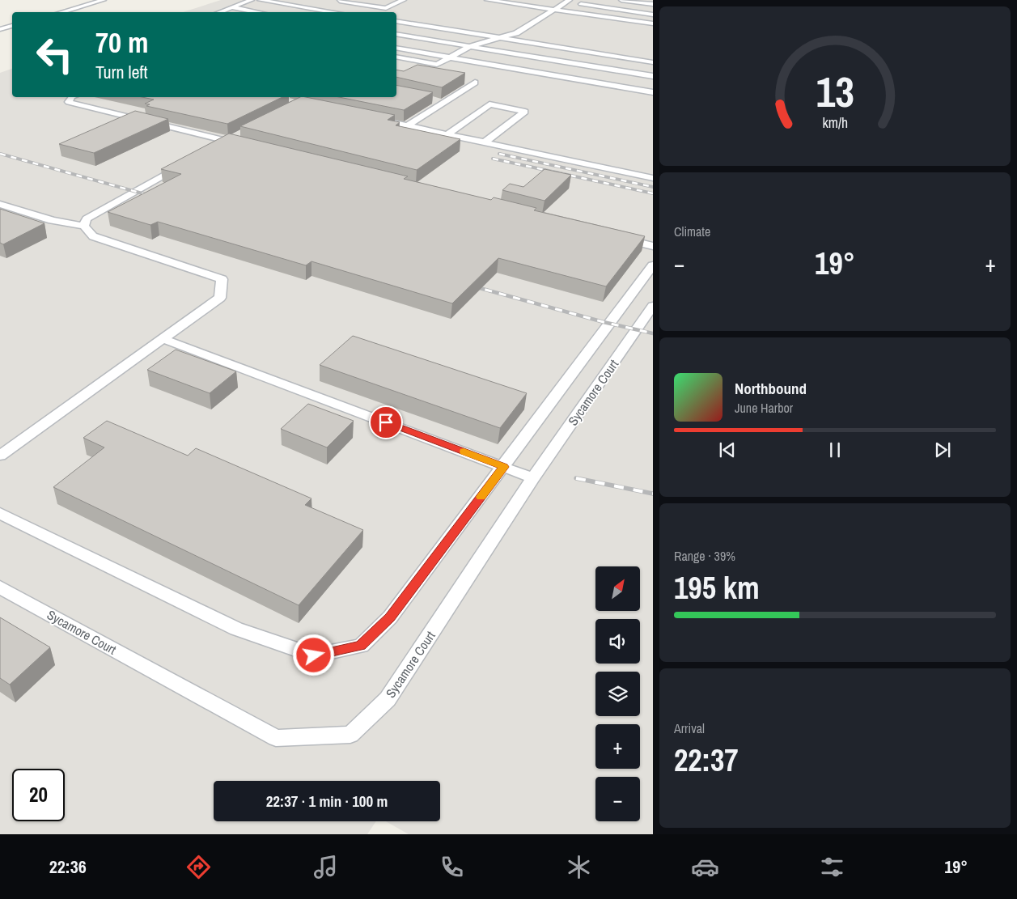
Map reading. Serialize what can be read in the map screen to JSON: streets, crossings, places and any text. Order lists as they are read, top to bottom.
{
  "streets": {
    "lane": ["Sycamore Court"]
  },
  "north": "top right",
  "page": {
    "turn": ["70 m", "Turn left"],
    "tile": [
      "Climate",
      ["Range · 39%", "195 km"],
      ["Arrival", "22:37"]
    ],
    "heat": ["−", "19°", "+"],
    "song": ["Northbound", "June Harbor"],
    "map_buttons": ["+", "−"],
    "limit": "20",
    "trip": "22:37 · 1 min · 100 m",
    "tabs": ["22:36", "19°"],
    "gauge": ["13", "km/h"]
  }
}
